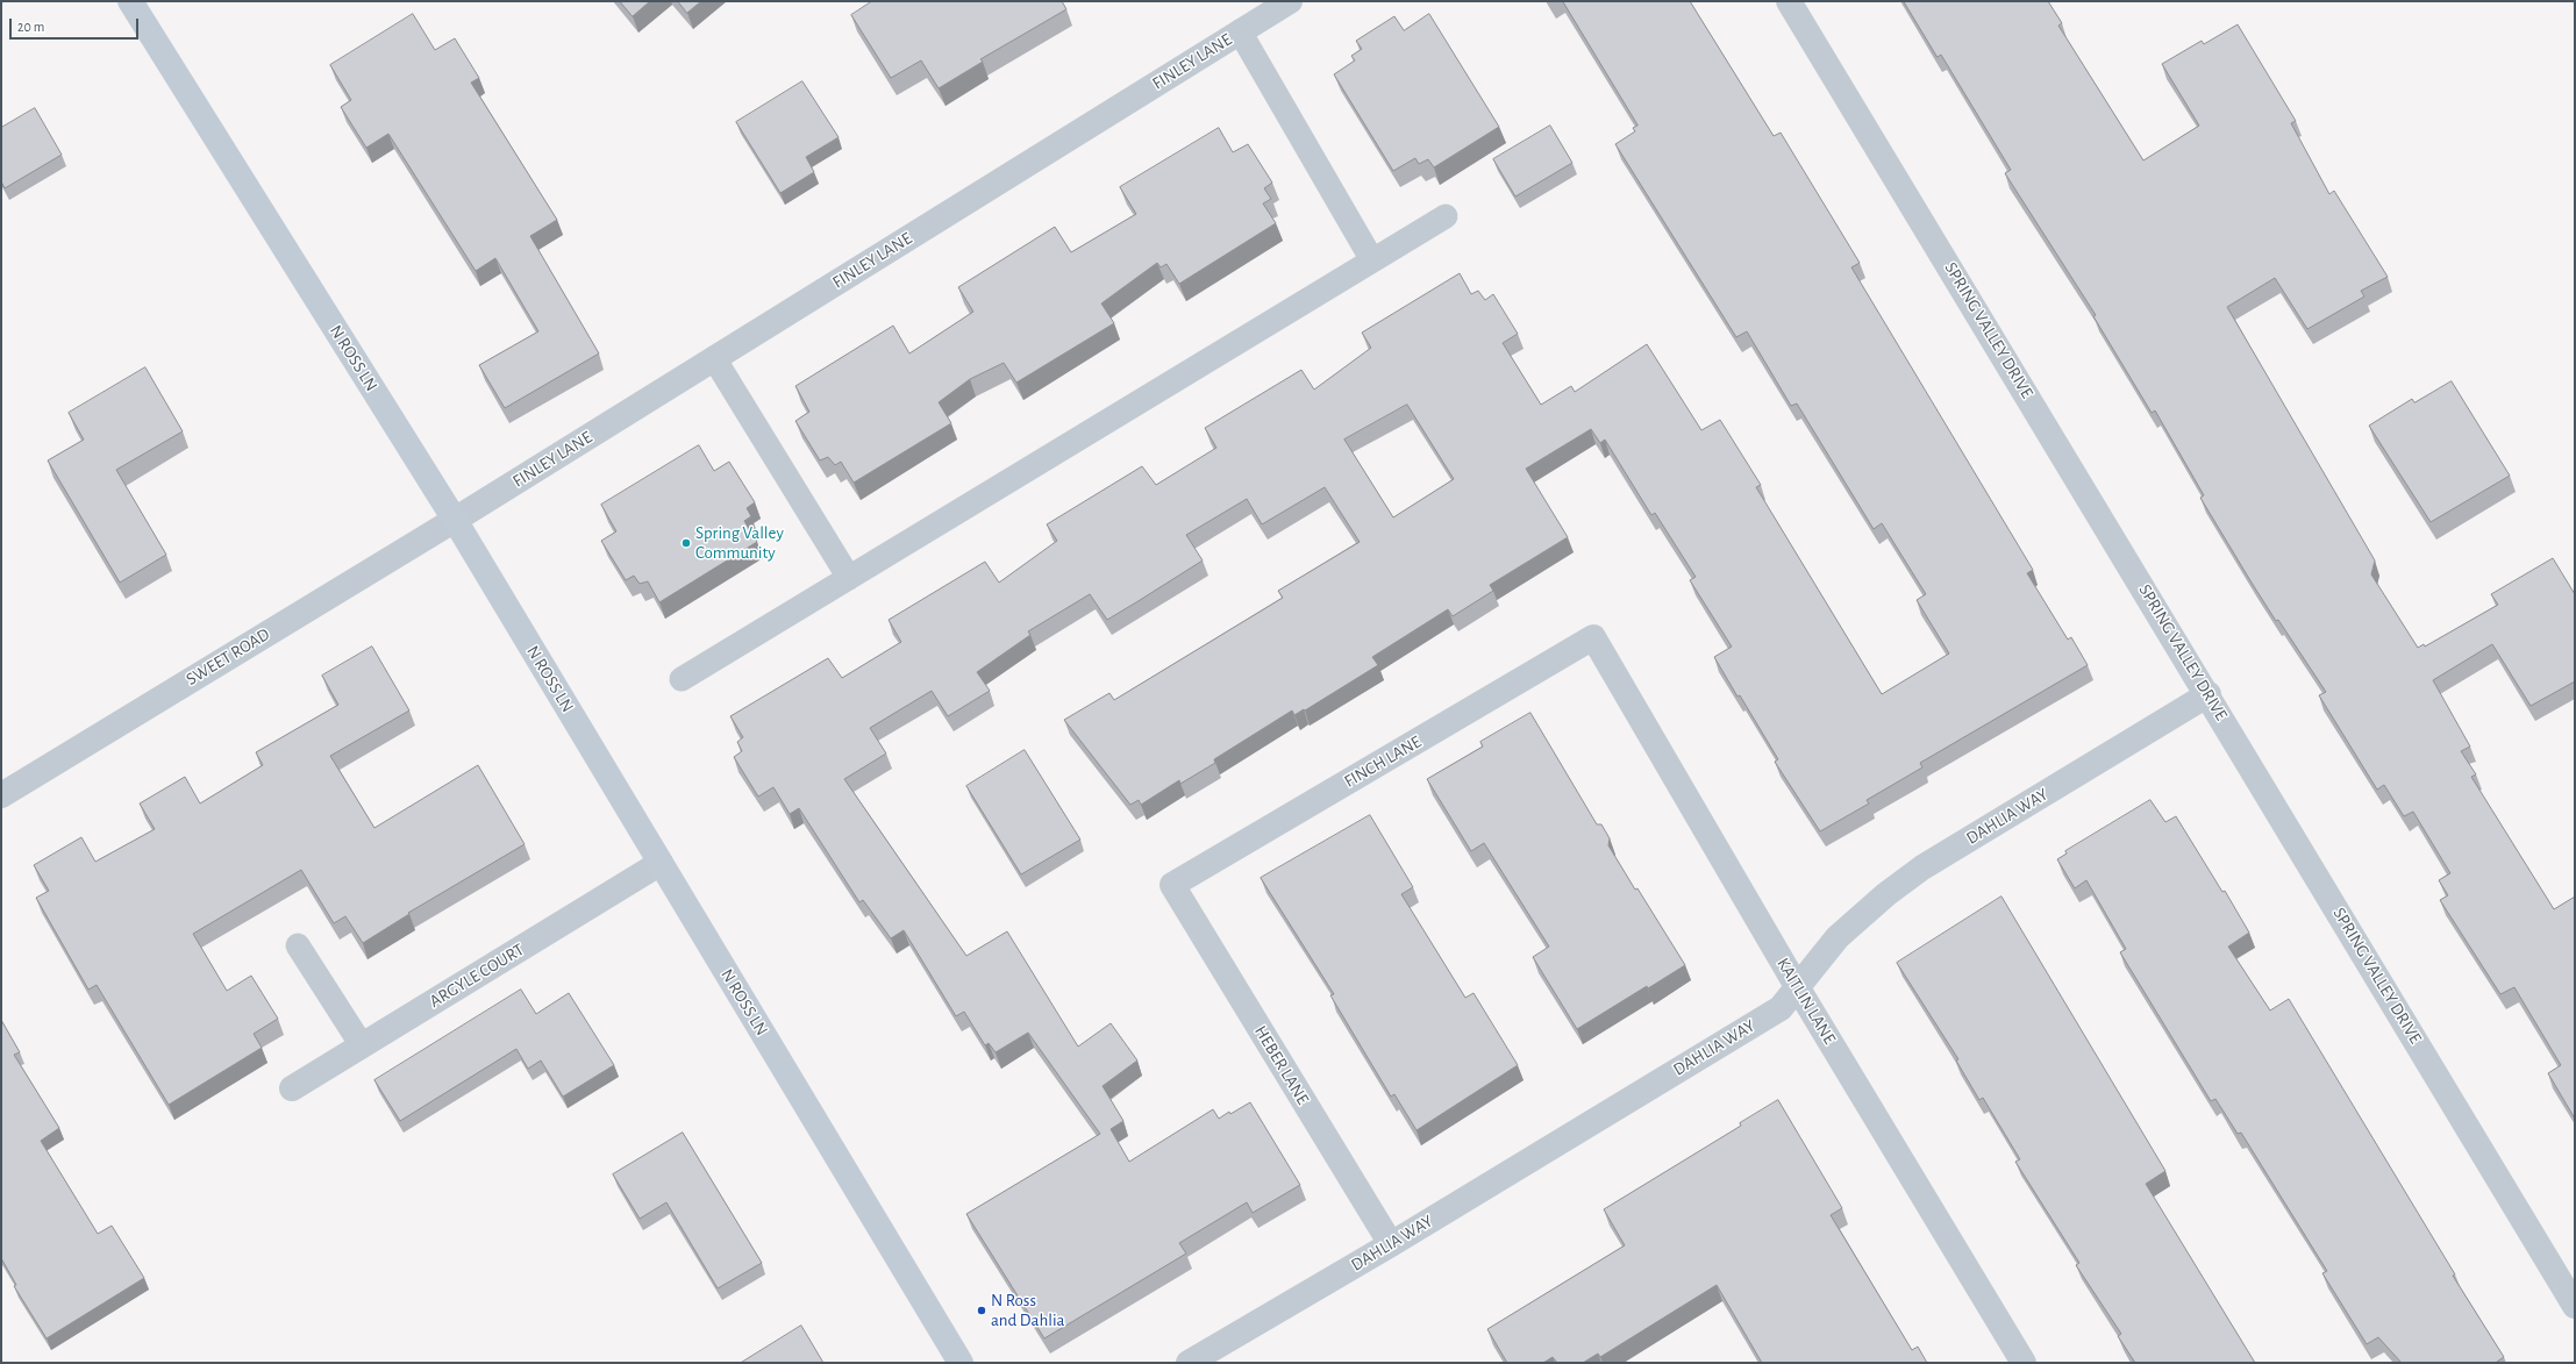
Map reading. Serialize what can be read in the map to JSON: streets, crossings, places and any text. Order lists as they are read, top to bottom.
{
  "streets": {
    "main road": ["N ROSS LN"],
    "street": [
      "FINLEY LANE",
      "SPRING VALLEY DRIVE",
      "SWEET ROAD",
      "FINCH LANE",
      "DAHLIA WAY",
      "ARGYLE COURT",
      "KAITLIN LANE",
      "HEBER LANE"
    ]
  },
  "crossings": [
    ["FINLEY LANE", "N ROSS LN"],
    ["FINLEY LANE", "SWEET ROAD"],
    ["SPRING VALLEY DRIVE", "DAHLIA WAY"],
    ["N ROSS LN", "SWEET ROAD"],
    ["N ROSS LN", "ARGYLE COURT"],
    ["FINCH LANE", "KAITLIN LANE"],
    ["FINCH LANE", "HEBER LANE"],
    ["DAHLIA WAY", "KAITLIN LANE"],
    ["DAHLIA WAY", "HEBER LANE"]
  ],
  "places": ["Spring Valley Community", "N Ross and Dahlia"],
  "scale_bar": "20 m"
}
